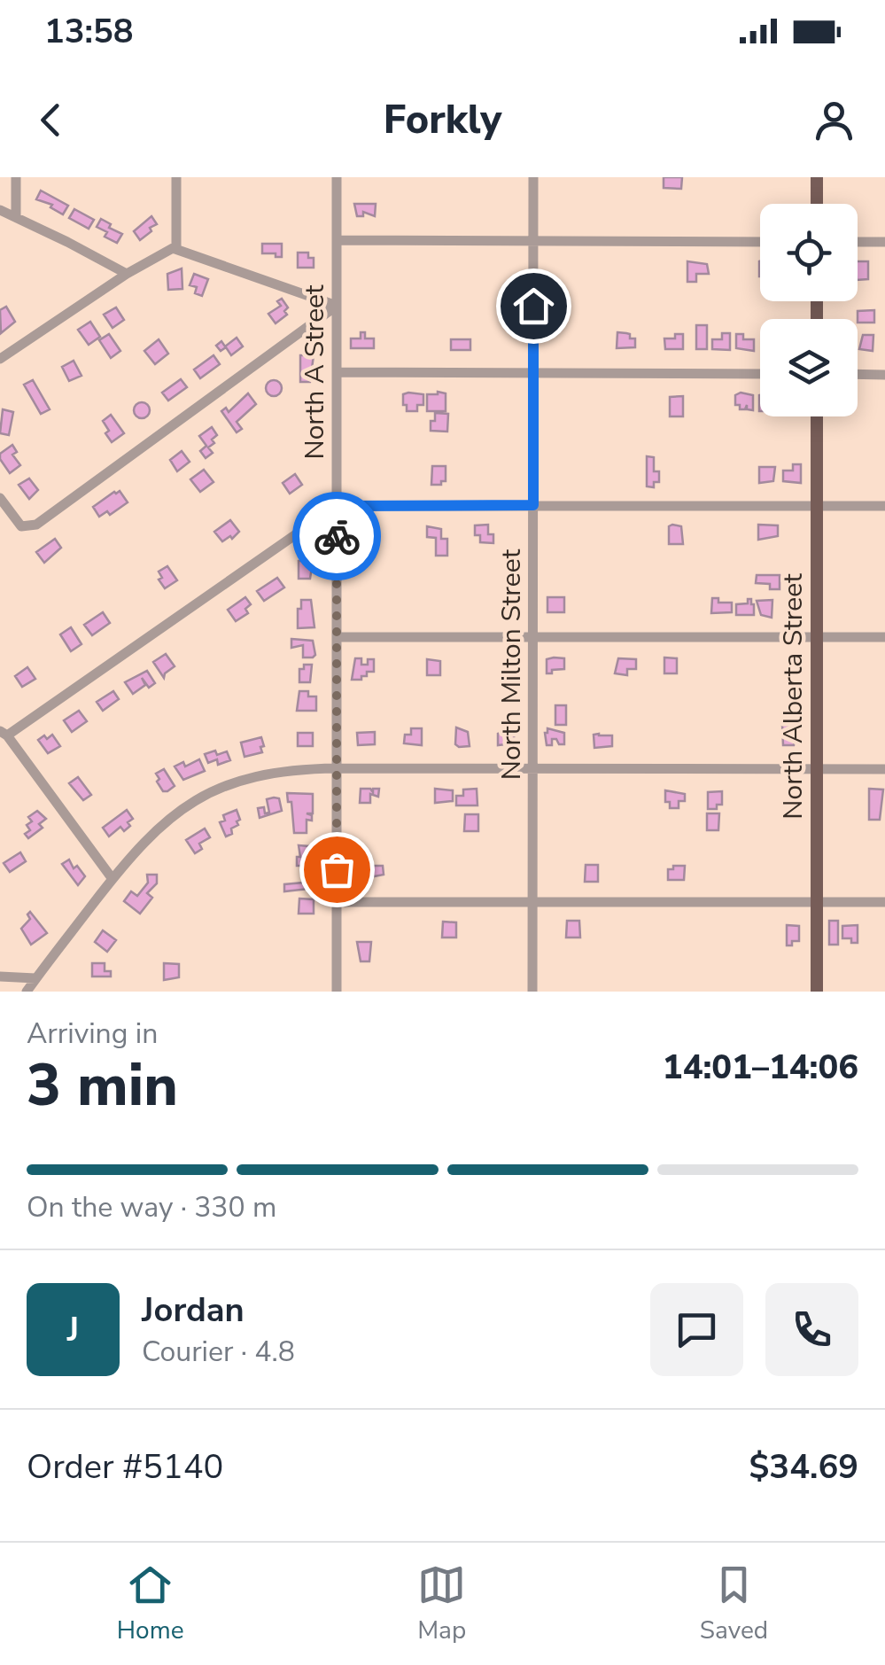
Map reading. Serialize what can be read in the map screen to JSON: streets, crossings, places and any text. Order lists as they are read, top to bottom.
{
  "streets": {
    "main road": ["North Alberta Street"],
    "street": ["North A Street", "North Milton Street"]
  },
  "page": {
    "status": "13:58",
    "header": "Forkly",
    "heading": ["3 min", "Arriving in", "14:01–14:06"],
    "panel": [
      "Jordan",
      "Courier · 4.8",
      "Order #5140",
      "$34.69"
    ],
    "bar": "On the way · 330 m",
    "round": "J",
    "tabs": ["Home", "Map", "Saved"]
  }
}
